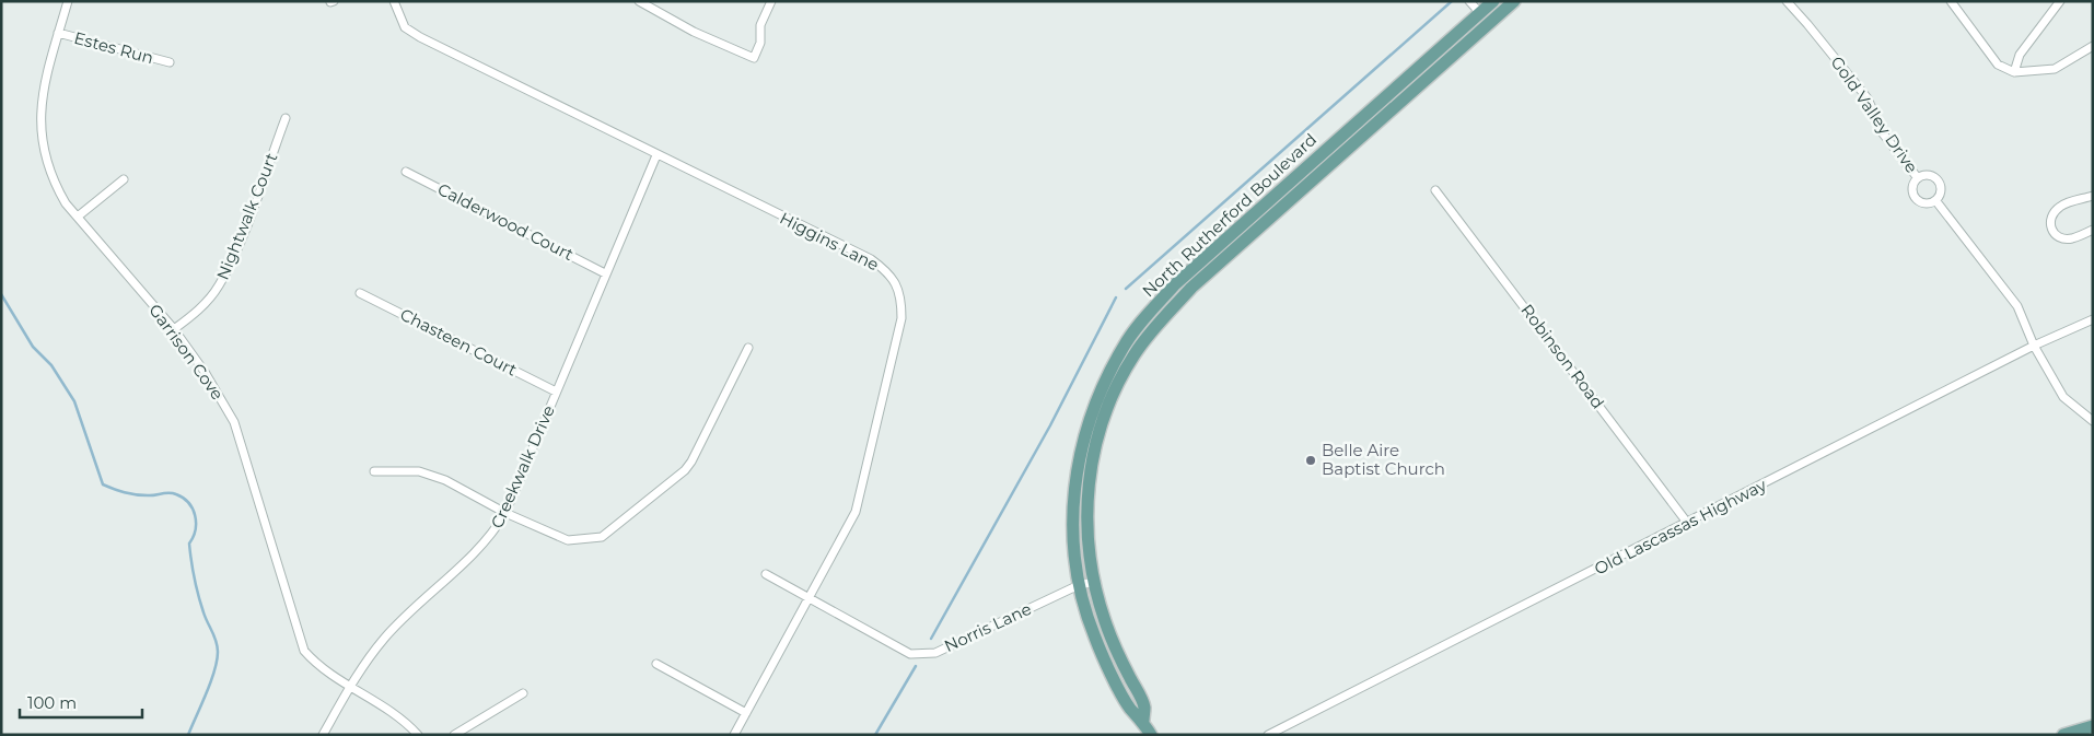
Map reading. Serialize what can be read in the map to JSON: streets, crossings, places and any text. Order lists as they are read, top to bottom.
{
  "streets": {
    "main road": ["North Rutherford Boulevard"],
    "street": [
      "Estes Run",
      "Gold Valley Drive",
      "Nightwalk Court",
      "Calderwood Court",
      "Higgins Lane",
      "Chasteen Court",
      "Garrison Cove",
      "Robinson Road",
      "Creekwalk Drive",
      "Old Lascassas Highway",
      "Norris Lane"
    ]
  },
  "crossings": [
    ["Estes Run", "Garrison Cove"],
    ["North Rutherford Boulevard", "Norris Lane"],
    ["Nightwalk Court", "Garrison Cove"],
    ["Calderwood Court", "Creekwalk Drive"],
    ["Higgins Lane", "Creekwalk Drive"],
    ["Higgins Lane", "Norris Lane"],
    ["Chasteen Court", "Creekwalk Drive"],
    ["Garrison Cove", "Creekwalk Drive"],
    ["Robinson Road", "Old Lascassas Highway"]
  ],
  "places": ["Belle Aire Baptist Church"],
  "scale_bar": "100 m"
}
